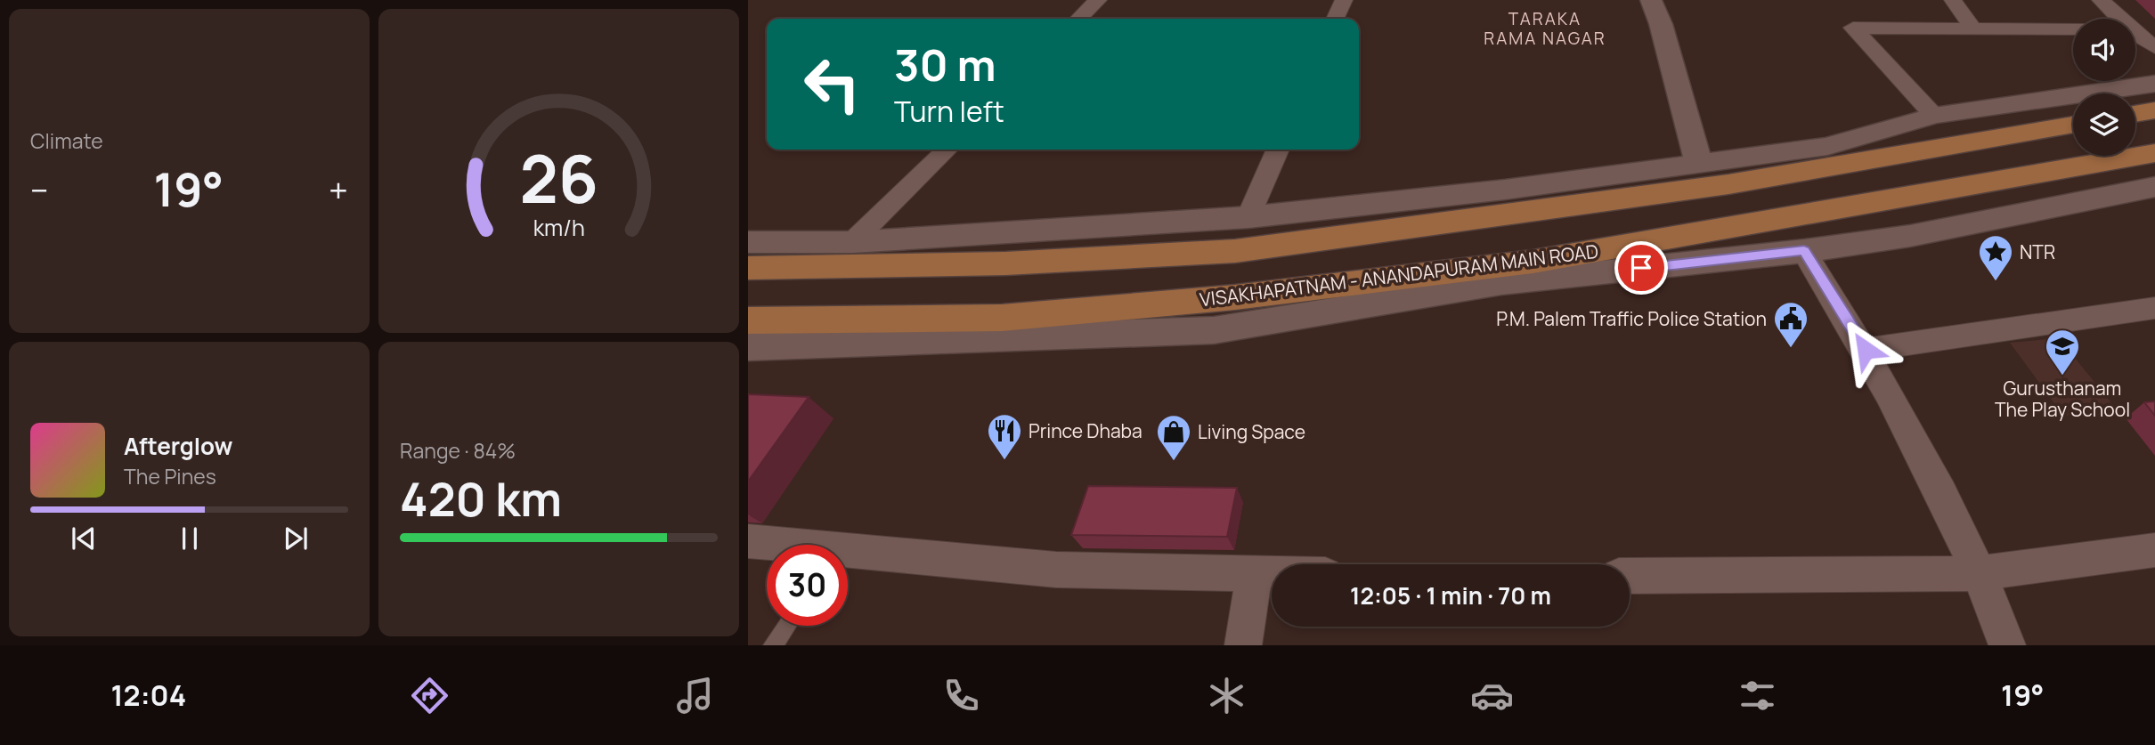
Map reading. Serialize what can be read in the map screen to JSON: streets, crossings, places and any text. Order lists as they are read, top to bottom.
{
  "streets": {
    "main road": ["VISAKHAPATNAM - ANANDAPURAM MAIN ROAD"]
  },
  "districts": ["TARAKA RAMA NAGAR"],
  "places": {
    "place": ["NTR"],
    "public building": ["P.M. Palem Traffic Police Station"],
    "school or university": ["Gurusthanam The Play School"],
    "restaurant": ["Prince Dhaba"],
    "shop": ["Living Space"]
  },
  "page": {
    "tile": [
      "Climate",
      ["Range · 84%", "420 km"]
    ],
    "turn": ["30 m", "Turn left"],
    "heat": ["−", "19°", "+"],
    "song": ["Afterglow", "The Pines"],
    "limit": "30",
    "trip": "12:05 · 1 min · 70 m",
    "tabs": ["12:04", "19°"],
    "gauge": ["26", "km/h"]
  }
}
